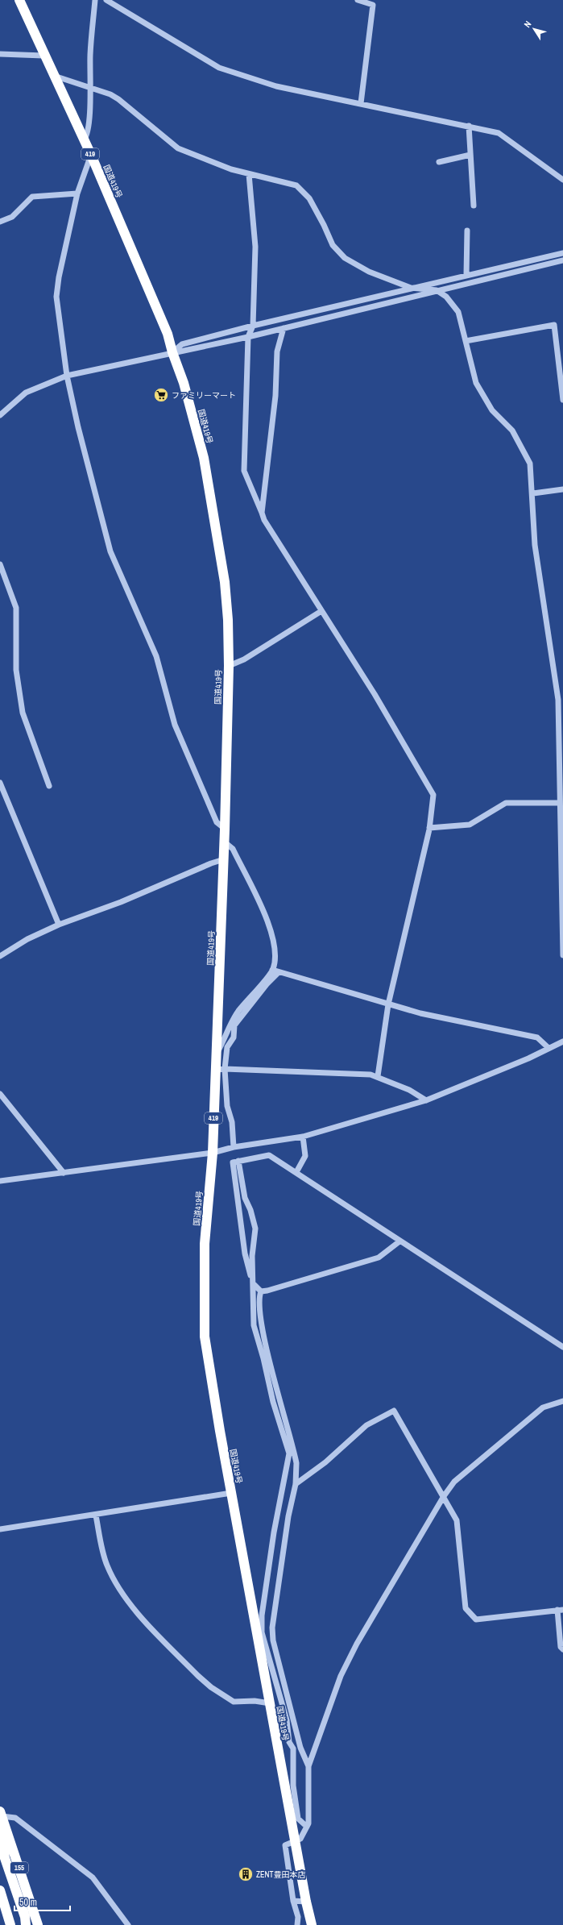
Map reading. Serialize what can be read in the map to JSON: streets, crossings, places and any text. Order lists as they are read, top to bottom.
{
  "streets": {
    "highway": ["419", "国道419号", "155"]
  },
  "places": {
    "supermarket": ["ファミリーマート"],
    "building": ["ZENT豊田本店"]
  },
  "scale_bar": "50 m",
  "north": "top left"
}
